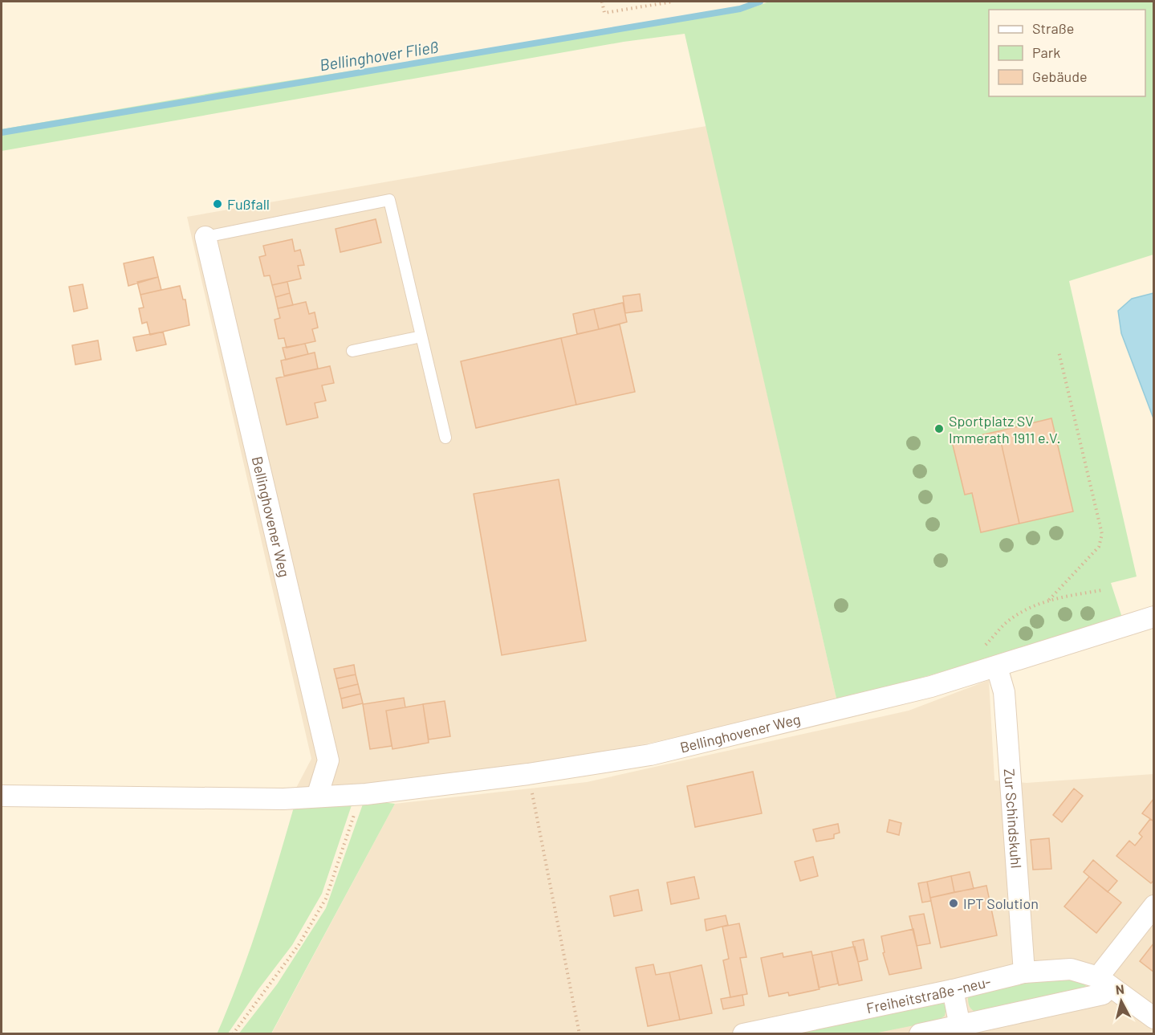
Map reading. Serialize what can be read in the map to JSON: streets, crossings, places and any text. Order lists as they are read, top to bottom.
{
  "streets": {
    "street": ["Bellinghovener Weg", "Zur Schindskuhl", "Freiheitstraße -neu-"]
  },
  "crossings": [
    ["Bellinghovener Weg", "Zur Schindskuhl"],
    ["Zur Schindskuhl", "Freiheitstraße -neu-"]
  ],
  "water": ["Bellinghover Fließ"],
  "places": ["Fußfall", "Sportplatz SV Immerath 1911 e.V.", "IPT Solution"],
  "legend": ["Straße", "Park", "Gebäude"],
  "north": "top"
}
